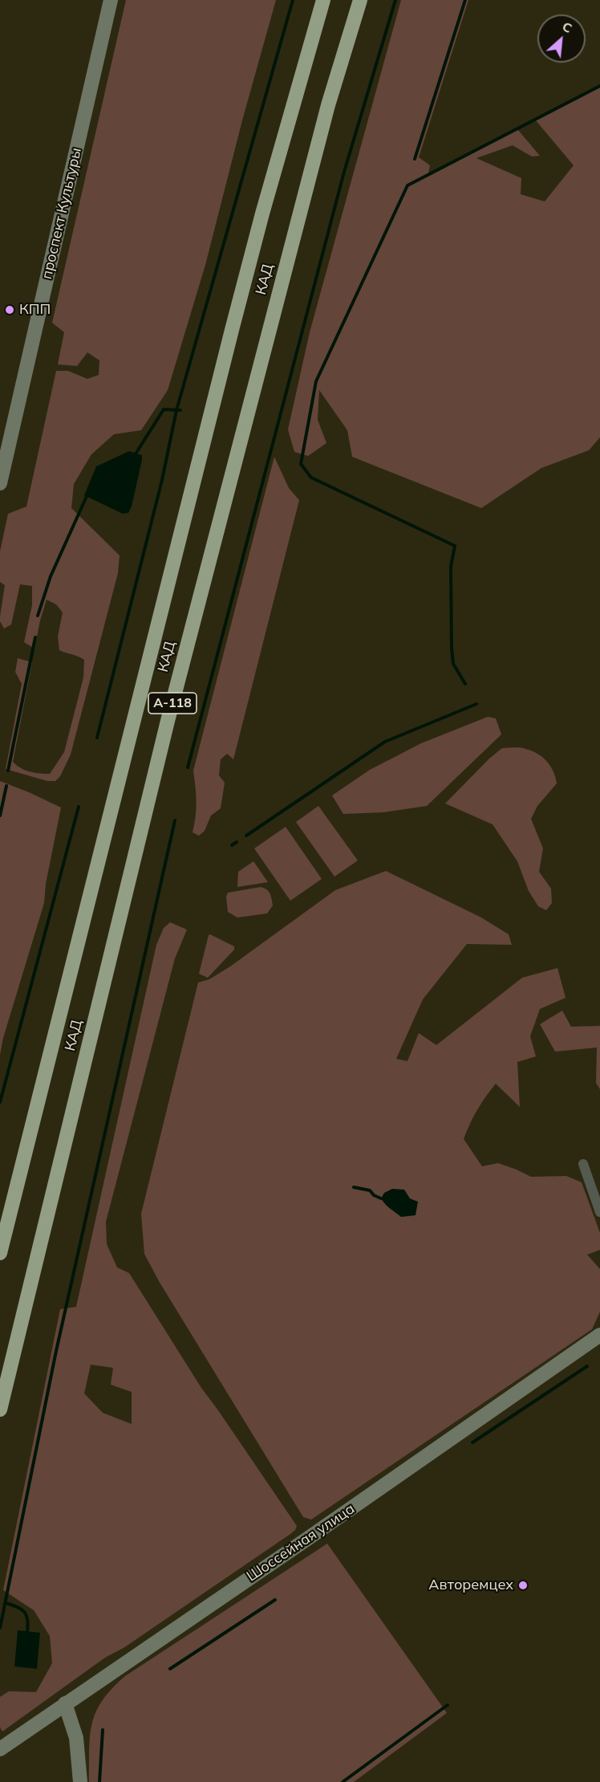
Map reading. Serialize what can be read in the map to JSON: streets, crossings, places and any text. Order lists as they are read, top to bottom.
{
  "streets": {
    "highway": ["КАД", "А-118"],
    "main road": ["проспект Культуры", "Шоссейная улица"]
  },
  "places": ["КПП", "Авторемцех"],
  "north": "top right"
}
